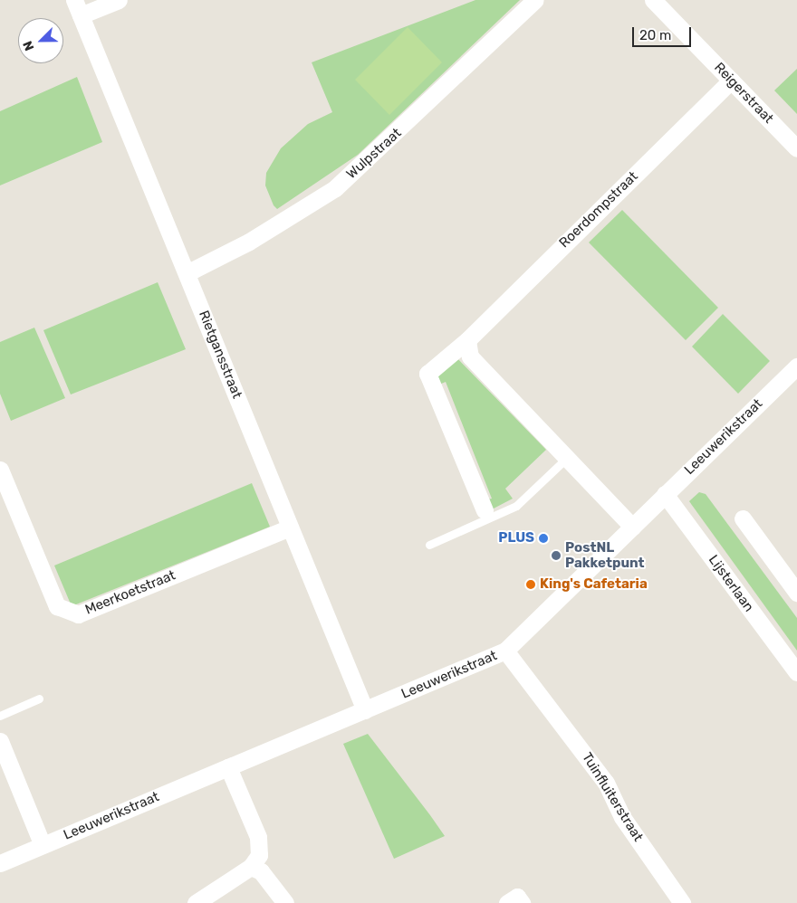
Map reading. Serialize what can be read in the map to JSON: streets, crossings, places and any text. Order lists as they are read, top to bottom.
{
  "streets": {
    "street": [
      "Reigerstraat",
      "Wulpstraat",
      "Roerdompstraat",
      "Rietgansstraat",
      "Leeuwerikstraat",
      "Lijsterlaan",
      "Meerkoetstraat",
      "Tuinfluiterstraat"
    ]
  },
  "crossings": [
    ["Reigerstraat", "Roerdompstraat"],
    ["Wulpstraat", "Rietgansstraat"],
    ["Rietgansstraat", "Leeuwerikstraat"],
    ["Rietgansstraat", "Meerkoetstraat"],
    ["Leeuwerikstraat", "Lijsterlaan"],
    ["Leeuwerikstraat", "Tuinfluiterstraat"]
  ],
  "places": ["PLUS", "PostNL Pakketpunt", "King's Cafetaria"],
  "scale_bar": "20 m",
  "north": "bottom left"
}
